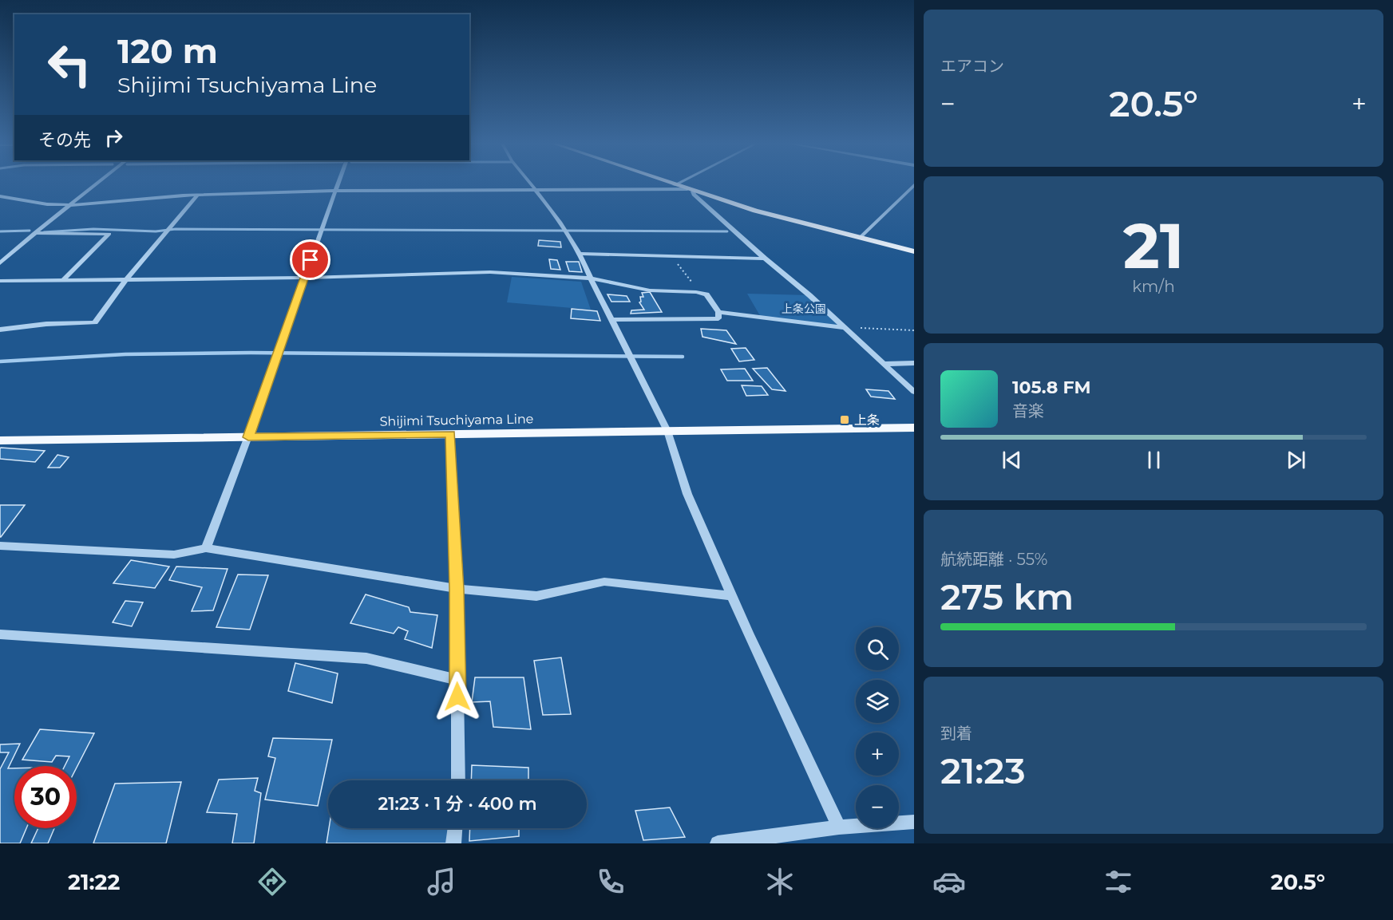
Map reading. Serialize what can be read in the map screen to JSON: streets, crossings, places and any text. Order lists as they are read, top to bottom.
{
  "streets": {
    "main road": ["Shijimi Tsuchiyama Line"]
  },
  "parks": ["上条公園"],
  "places": {
    "transit": ["上条"]
  },
  "page": {
    "tile": [
      "エアコン",
      ["21", "km/h"],
      ["航続距離 · 55%", "275 km"],
      ["到着", "21:23"]
    ],
    "turn": ["120 m", "Shijimi Tsuchiyama Line"],
    "heat": ["−", "20.5°", "+"],
    "then": "その先",
    "song": ["105.8 FM", "音楽"],
    "map_buttons": ["+", "−"],
    "limit": "30",
    "trip": "21:23 · 1 分 · 400 m",
    "tabs": ["21:22", "20.5°"]
  }
}
